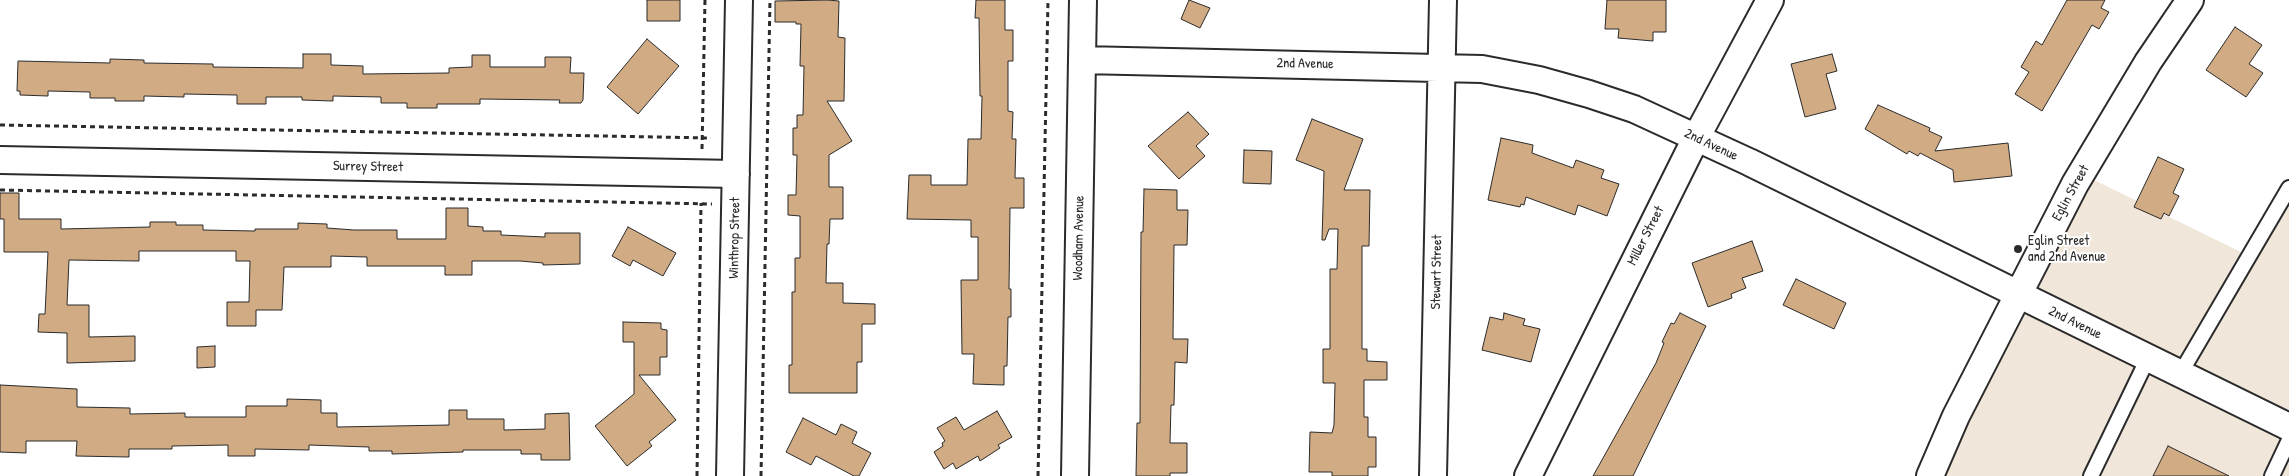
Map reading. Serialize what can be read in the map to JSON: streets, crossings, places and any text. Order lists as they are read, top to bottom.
{
  "streets": {
    "street": [
      "2nd Avenue",
      "Surrey Street",
      "Eglin Street",
      "Miller Street",
      "Winthrop Street",
      "Woodham Avenue",
      "Stewart Street"
    ]
  },
  "crossings": [
    ["2nd Avenue", "Eglin Street"],
    ["2nd Avenue", "Miller Street"],
    ["2nd Avenue", "Woodham Avenue"],
    ["2nd Avenue", "Stewart Street"],
    ["Surrey Street", "Winthrop Street"]
  ],
  "places": ["Eglin Street and 2nd Avenue"]
}
